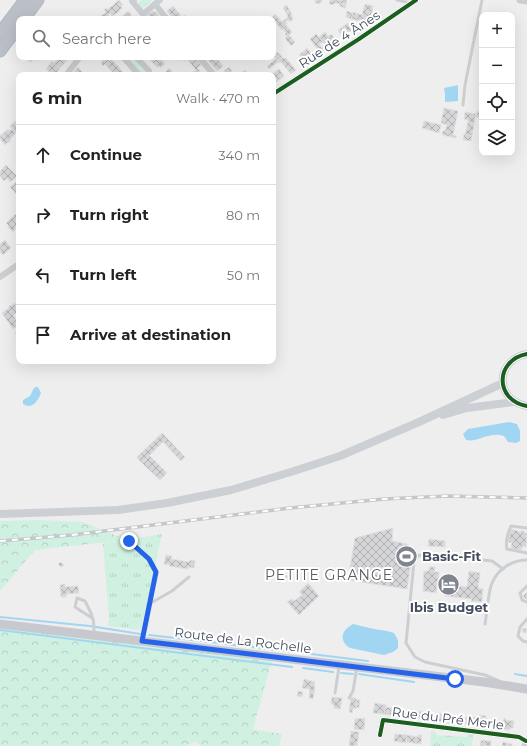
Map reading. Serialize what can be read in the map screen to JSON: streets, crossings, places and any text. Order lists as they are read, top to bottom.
{
  "streets": {
    "main road": ["Route de La Rochelle"],
    "street": ["Rue de 4 Ânes", "Rue du Pré Merle"]
  },
  "districts": ["PETITE GRANGE"],
  "places": {
    "sports": ["Basic-Fit"],
    "hotel": ["Ibis Budget"]
  },
  "page": {
    "map_buttons": ["+", "−"],
    "search": "Search here",
    "heading": ["6 min", "Walk · 470 m"],
    "list": [
      ["Continue", "340 m"],
      ["Turn right", "80 m"],
      ["Turn left", "50 m"],
      "Arrive at destination"
    ]
  }
}
